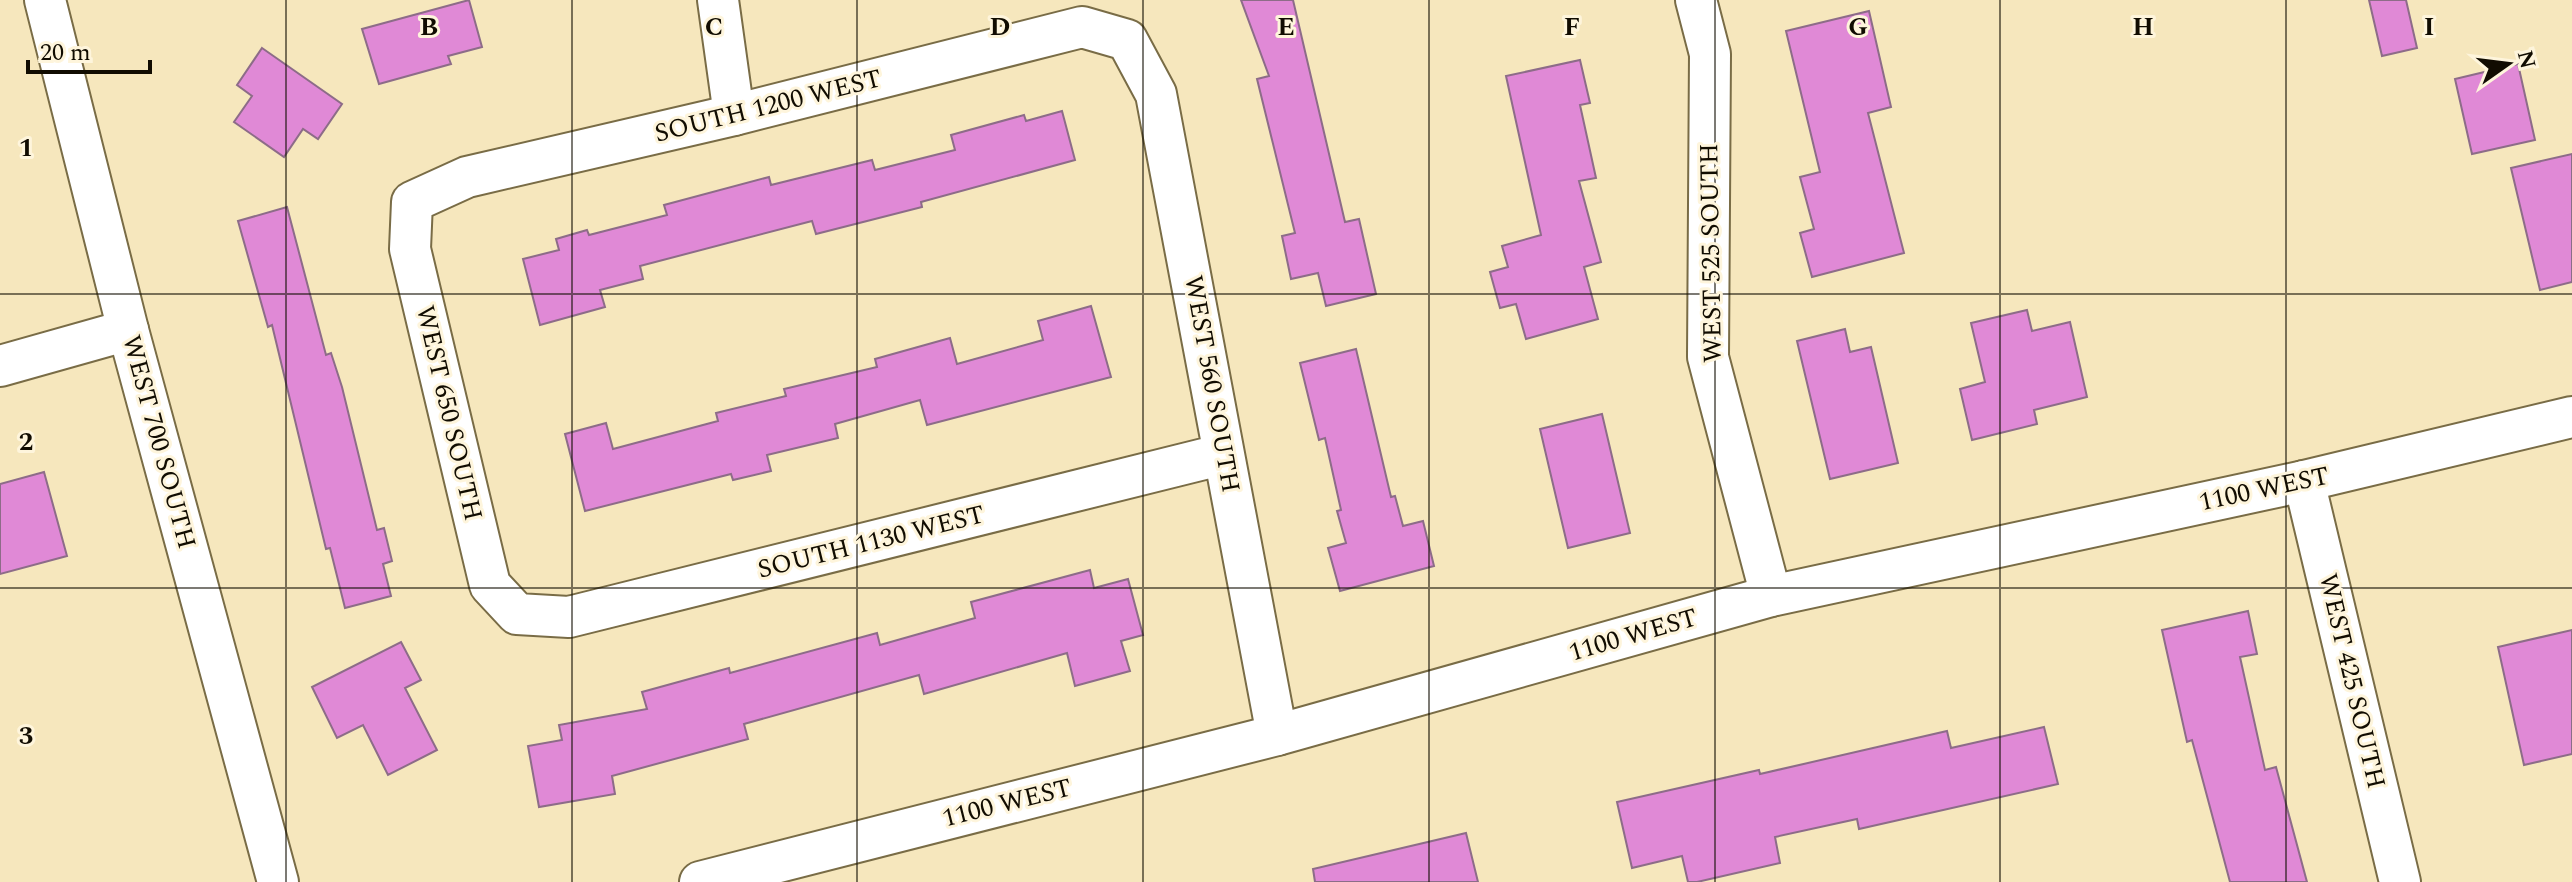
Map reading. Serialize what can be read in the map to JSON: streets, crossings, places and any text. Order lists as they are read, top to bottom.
{
  "streets": {
    "street": [
      "SOUTH 1200 WEST",
      "WEST 525 SOUTH",
      "WEST 560 SOUTH",
      "WEST 650 SOUTH",
      "WEST 700 SOUTH",
      "1100 WEST",
      "SOUTH 1130 WEST",
      "WEST 425 SOUTH"
    ]
  },
  "crossings": [
    ["SOUTH 1200 WEST", "WEST 560 SOUTH"],
    ["SOUTH 1200 WEST", "WEST 650 SOUTH"],
    ["WEST 525 SOUTH", "1100 WEST"],
    ["WEST 560 SOUTH", "1100 WEST"],
    ["WEST 560 SOUTH", "SOUTH 1130 WEST"],
    ["WEST 650 SOUTH", "SOUTH 1130 WEST"],
    ["1100 WEST", "WEST 425 SOUTH"]
  ],
  "scale_bar": "20 m",
  "north": "right",
  "grid": {
    "columns": [
      "B",
      "C",
      "D",
      "E",
      "F",
      "G",
      "H",
      "I"
    ],
    "rows": ["1", "2", "3"]
  }
}
